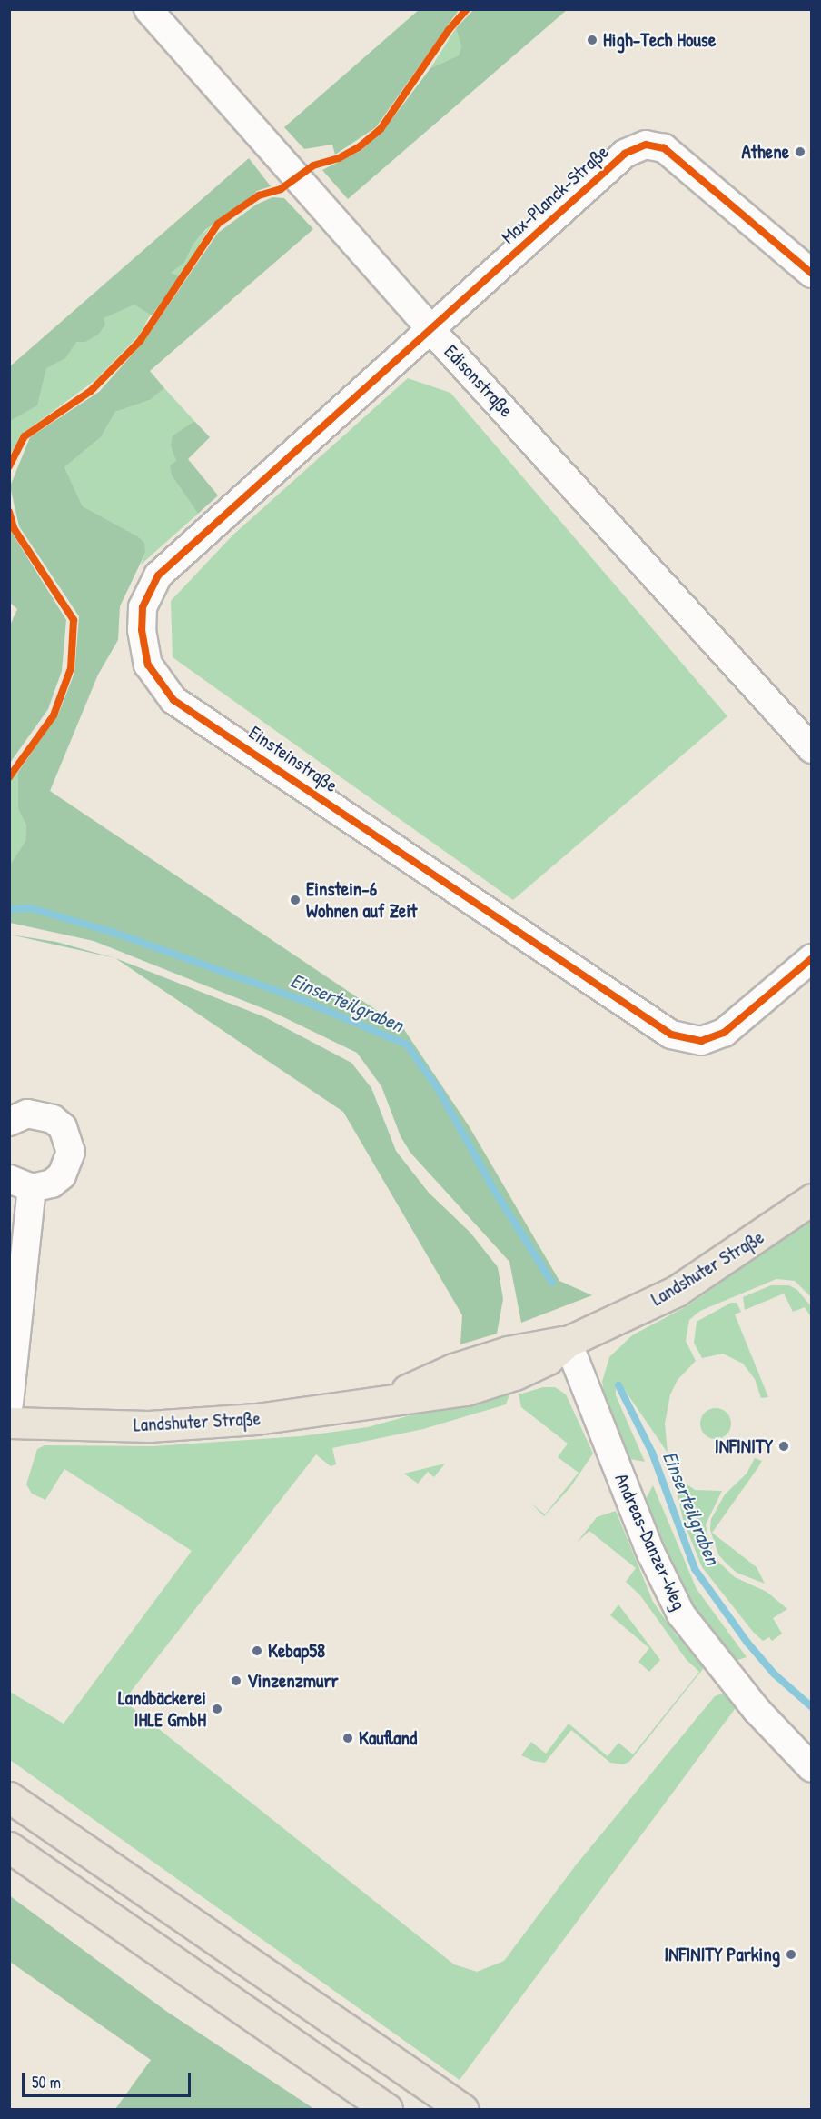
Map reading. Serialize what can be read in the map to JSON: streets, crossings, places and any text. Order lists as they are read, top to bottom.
{
  "streets": {
    "main road": ["Landshuter Straße"],
    "street": [
      "Max-Planck-Straße",
      "Edisonstraße",
      "Einsteinstraße",
      "Andreas-Danzer-Weg"
    ]
  },
  "crossings": [
    ["Max-Planck-Straße", "Edisonstraße"],
    ["Max-Planck-Straße", "Einsteinstraße"],
    ["Edisonstraße", "Einsteinstraße"],
    ["Landshuter Straße", "Andreas-Danzer-Weg"]
  ],
  "water": ["Einserteilgraben"],
  "places": [
    "High-Tech House",
    "Athene",
    "Einstein-6 Wohnen auf Zeit",
    "INFINITY",
    "Kebap58",
    "Vinzenzmurr",
    "Landbäckerei IHLE GmbH",
    "Kaufland",
    "INFINITY Parking"
  ],
  "scale_bar": "50 m"
}
